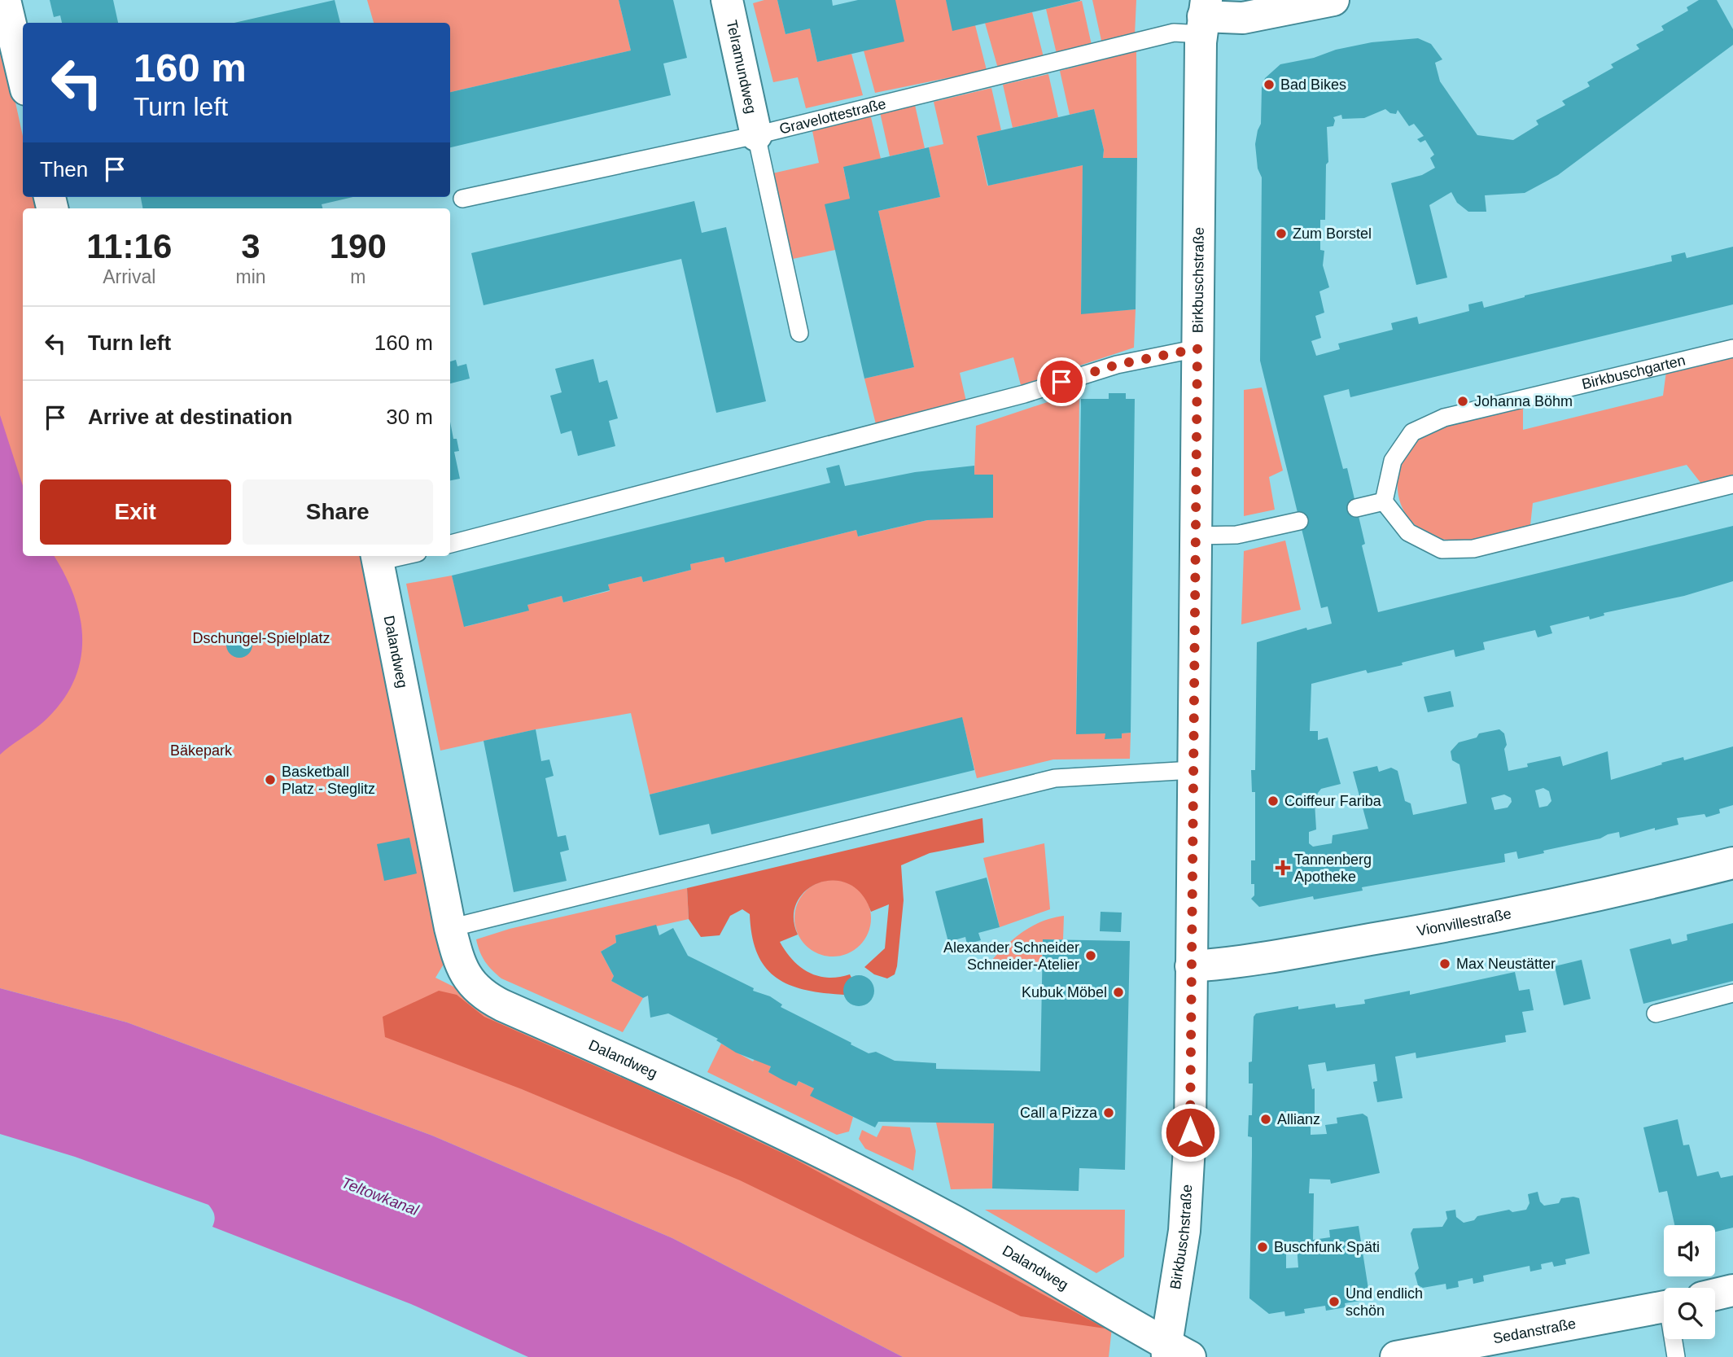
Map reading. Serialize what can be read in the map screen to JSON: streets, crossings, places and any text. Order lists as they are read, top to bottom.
{
  "streets": {
    "street": [
      "Telramundweg",
      "Gravelottestraße",
      "Birkbuschstraße",
      "Dalandweg",
      "Vionvillestraße",
      "Sedanstraße"
    ],
    "lane": ["Birkbuschgarten"]
  },
  "crossings": [
    ["Telramundweg", "Gravelottestraße"],
    ["Gravelottestraße", "Birkbuschstraße"],
    ["Birkbuschstraße", "Dalandweg"],
    ["Birkbuschstraße", "Vionvillestraße"]
  ],
  "water": ["Teltowkanal"],
  "parks": ["Dschungel-Spielplatz", "Bäkepark"],
  "places": {
    "other": [
      "Bad Bikes",
      "Zum Borstel",
      "Johanna Böhm",
      "Basketball Platz - Steglitz",
      "Coiffeur Fariba",
      "Alexander Schneider Schneider-Atelier",
      "Max Neustätter",
      "Kubuk Möbel",
      "Call a Pizza",
      "Allianz",
      "Buschfunk Späti",
      "Und endlich schön"
    ],
    "health": ["Tannenberg Apotheke"]
  },
  "page": {
    "turn": ["160 m", "Turn left"],
    "then": "Then",
    "eta": [
      "11:16",
      "Arrival",
      "3",
      "min",
      "190",
      "m"
    ],
    "list": [
      {
        "name": "Turn left",
        "value": "160 m"
      },
      {
        "name": "Arrive at destination",
        "value": "30 m"
      }
    ],
    "buttons": ["Exit", "Share"]
  }
}
